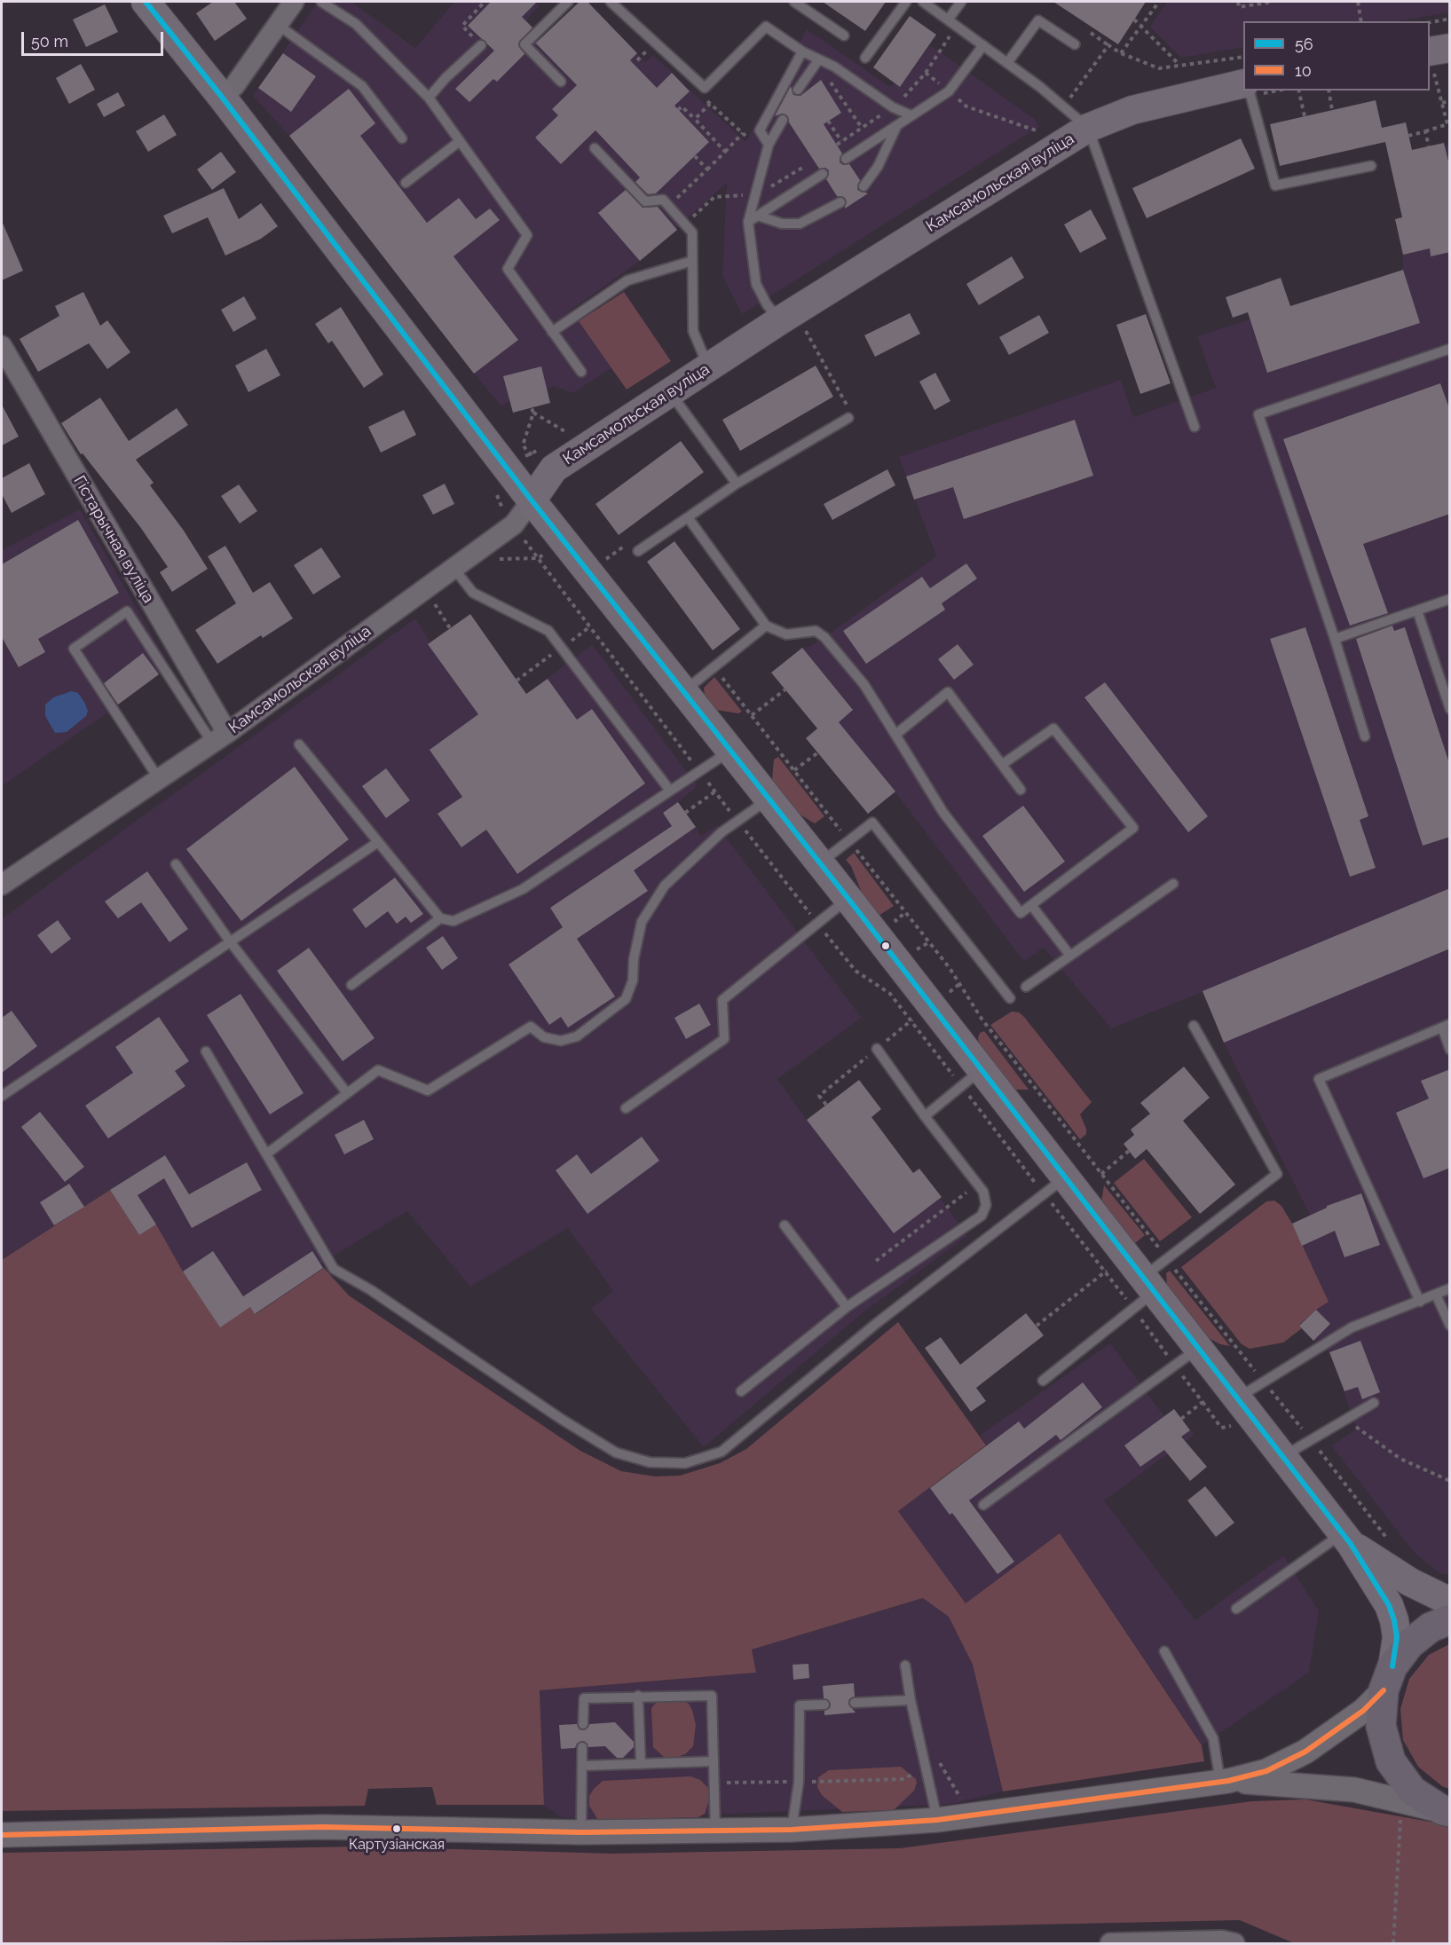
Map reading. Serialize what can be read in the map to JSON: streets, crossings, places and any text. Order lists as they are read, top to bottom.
{
  "streets": {
    "main road": ["Камсамольская вуліца"],
    "street": ["Гістарычная вуліца"]
  },
  "crossings": [
    ["Камсамольская вуліца", "Гістарычная вуліца"]
  ],
  "places": ["Картузіанская"],
  "lines": ["transit line 56", "transit line 10"],
  "legend": ["56", "10"],
  "scale_bar": "50 m"
}
